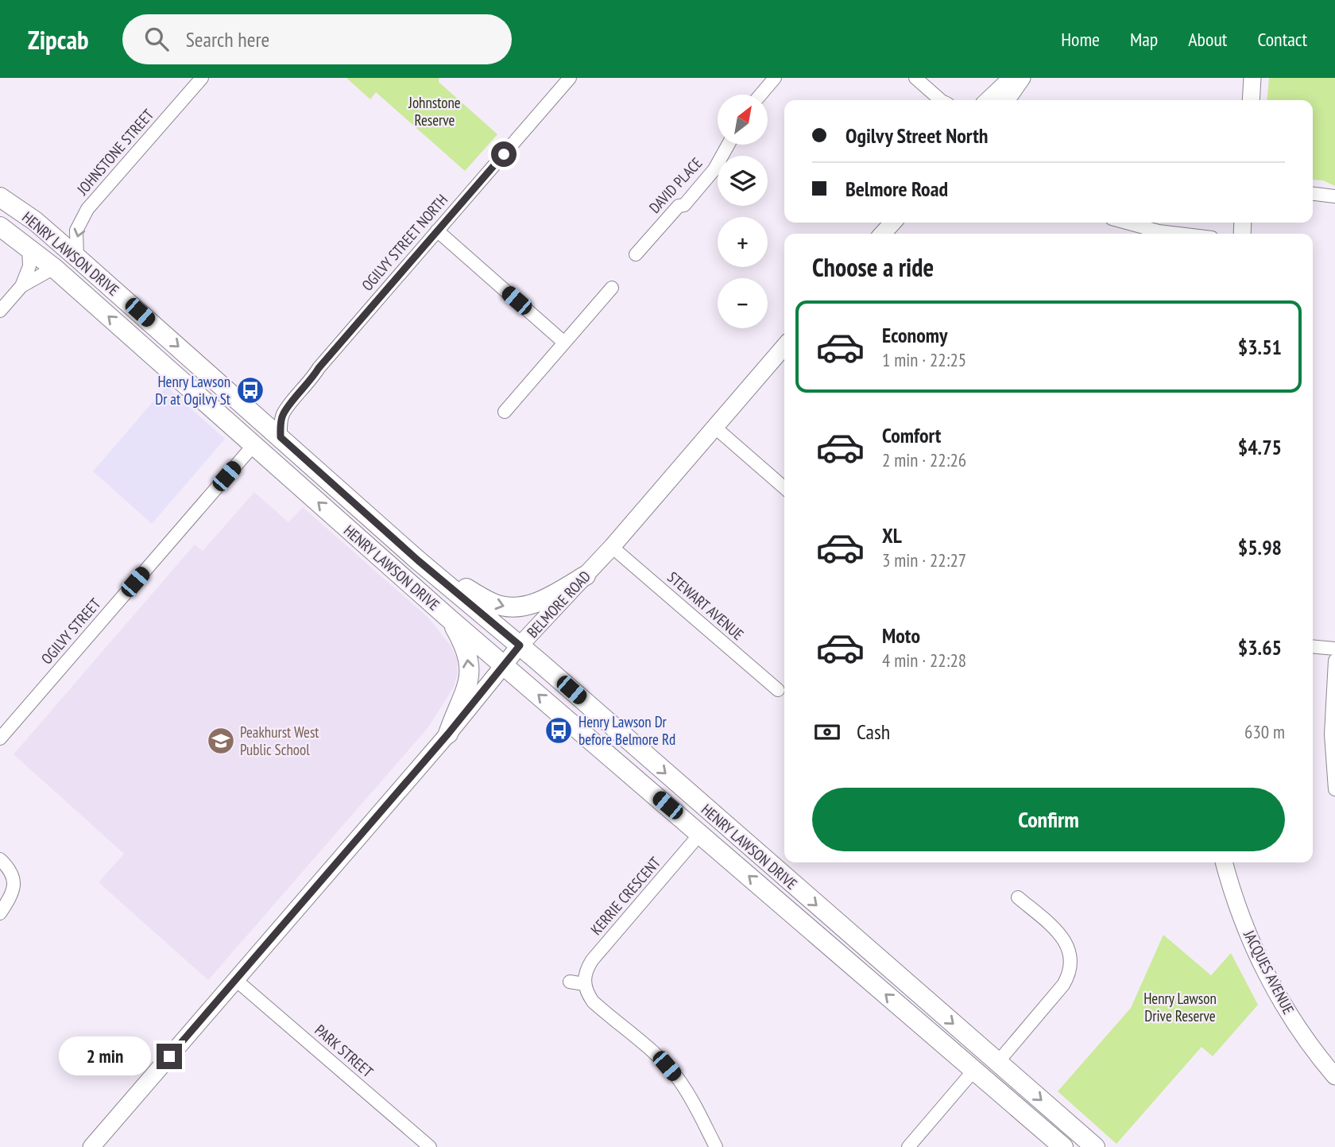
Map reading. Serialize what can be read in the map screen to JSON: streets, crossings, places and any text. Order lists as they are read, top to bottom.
{
  "streets": {
    "main road": ["HENRY LAWSON DRIVE", "BELMORE ROAD", "JACQUES AVENUE"],
    "street": [
      "JOHNSTONE STREET",
      "DAVID PLACE",
      "OGILVY STREET NORTH",
      "STEWART AVENUE",
      "OGILVY STREET",
      "KERRIE CRESCENT",
      "PARK STREET"
    ]
  },
  "crossings": [
    ["JOHNSTONE STREET", "HENRY LAWSON DRIVE"],
    ["OGILVY STREET NORTH", "HENRY LAWSON DRIVE"],
    ["HENRY LAWSON DRIVE", "BELMORE ROAD"],
    ["HENRY LAWSON DRIVE", "OGILVY STREET"],
    ["HENRY LAWSON DRIVE", "KERRIE CRESCENT"],
    ["BELMORE ROAD", "STEWART AVENUE"],
    ["BELMORE ROAD", "PARK STREET"]
  ],
  "one_way": ["JOHNSTONE STREET"],
  "parks": ["Johnstone Reserve", "Henry Lawson Drive Reserve"],
  "places": {
    "bus stop": ["Henry Lawson Dr at Ogilvy St", "Henry Lawson Dr before Belmore Rd"],
    "school or university": ["Peakhurst West Public School"]
  },
  "north": "top right",
  "page": {
    "header": "Zipcab",
    "search": "Search here",
    "nav": [
      "Home",
      "Map",
      "About",
      "Contact"
    ],
    "map_buttons": ["+", "−"],
    "banner": ["Ogilvy Street North", "Belmore Road"],
    "heading": "Choose a ride",
    "list": [
      {
        "name": "Economy",
        "note": "1 min · 22:25",
        "value": "$3.51"
      },
      {
        "name": "Comfort",
        "note": "2 min · 22:26",
        "value": "$4.75"
      },
      {
        "name": "XL",
        "note": "3 min · 22:27",
        "value": "$5.98"
      },
      {
        "name": "Moto",
        "note": "4 min · 22:28",
        "value": "$3.65"
      }
    ],
    "pay": ["Cash", "630 m"],
    "buttons": "Confirm",
    "bubble": "2 min"
  }
}
